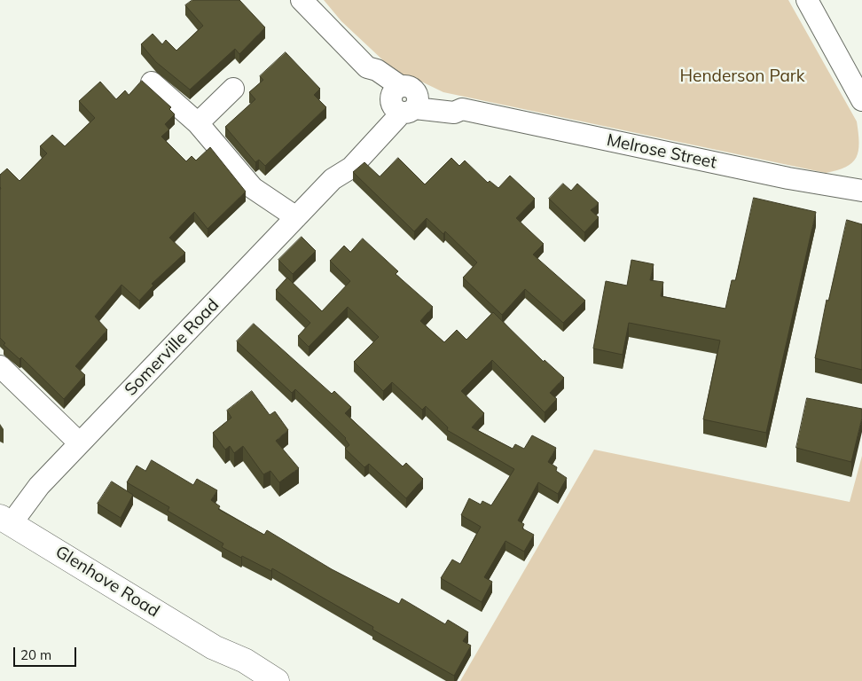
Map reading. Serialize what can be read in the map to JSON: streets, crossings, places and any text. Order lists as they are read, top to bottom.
{
  "streets": {
    "main road": ["Glenhove Road"],
    "street": ["Melrose Street", "Somerville Road"]
  },
  "crossings": [
    ["Melrose Street", "Somerville Road"],
    ["Somerville Road", "Glenhove Road"]
  ],
  "parks": ["Henderson Park"],
  "scale_bar": "20 m"
}
